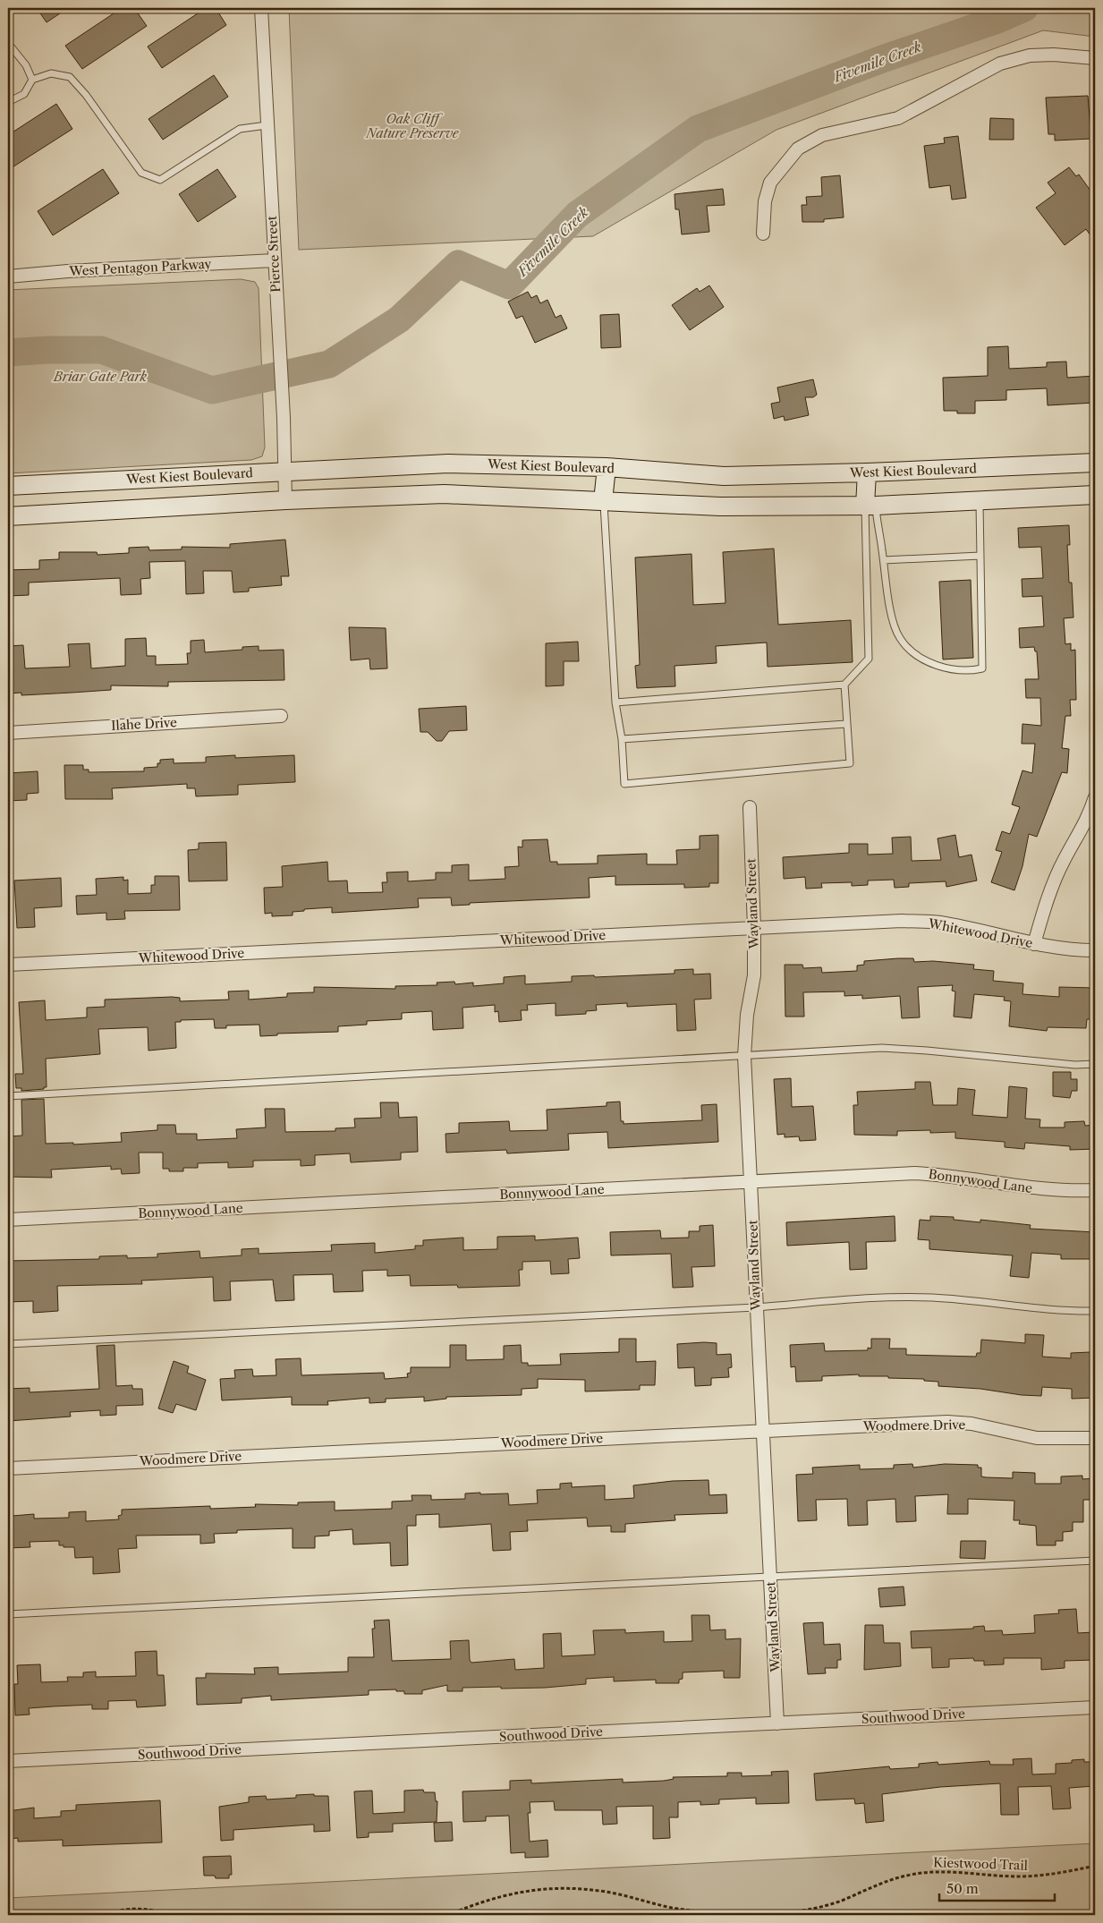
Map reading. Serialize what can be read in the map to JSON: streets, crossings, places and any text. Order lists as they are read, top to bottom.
{
  "streets": {
    "main road": ["West Kiest Boulevard"],
    "street": [
      "Pierce Street",
      "West Pentagon Parkway",
      "Ilahe Drive",
      "Wayland Street",
      "Whitewood Drive",
      "Bonnywood Lane",
      "Woodmere Drive",
      "Southwood Drive"
    ],
    "path": ["Kiestwood Trail"]
  },
  "crossings": [
    ["Pierce Street", "West Pentagon Parkway"],
    ["Pierce Street", "West Kiest Boulevard"],
    ["Wayland Street", "Whitewood Drive"],
    ["Wayland Street", "Bonnywood Lane"],
    ["Wayland Street", "Woodmere Drive"],
    ["Wayland Street", "Southwood Drive"]
  ],
  "water": ["Fivemile Creek"],
  "parks": ["Oak Cliff Nature Preserve", "Briar Gate Park"],
  "scale_bar": "50 m"
}
